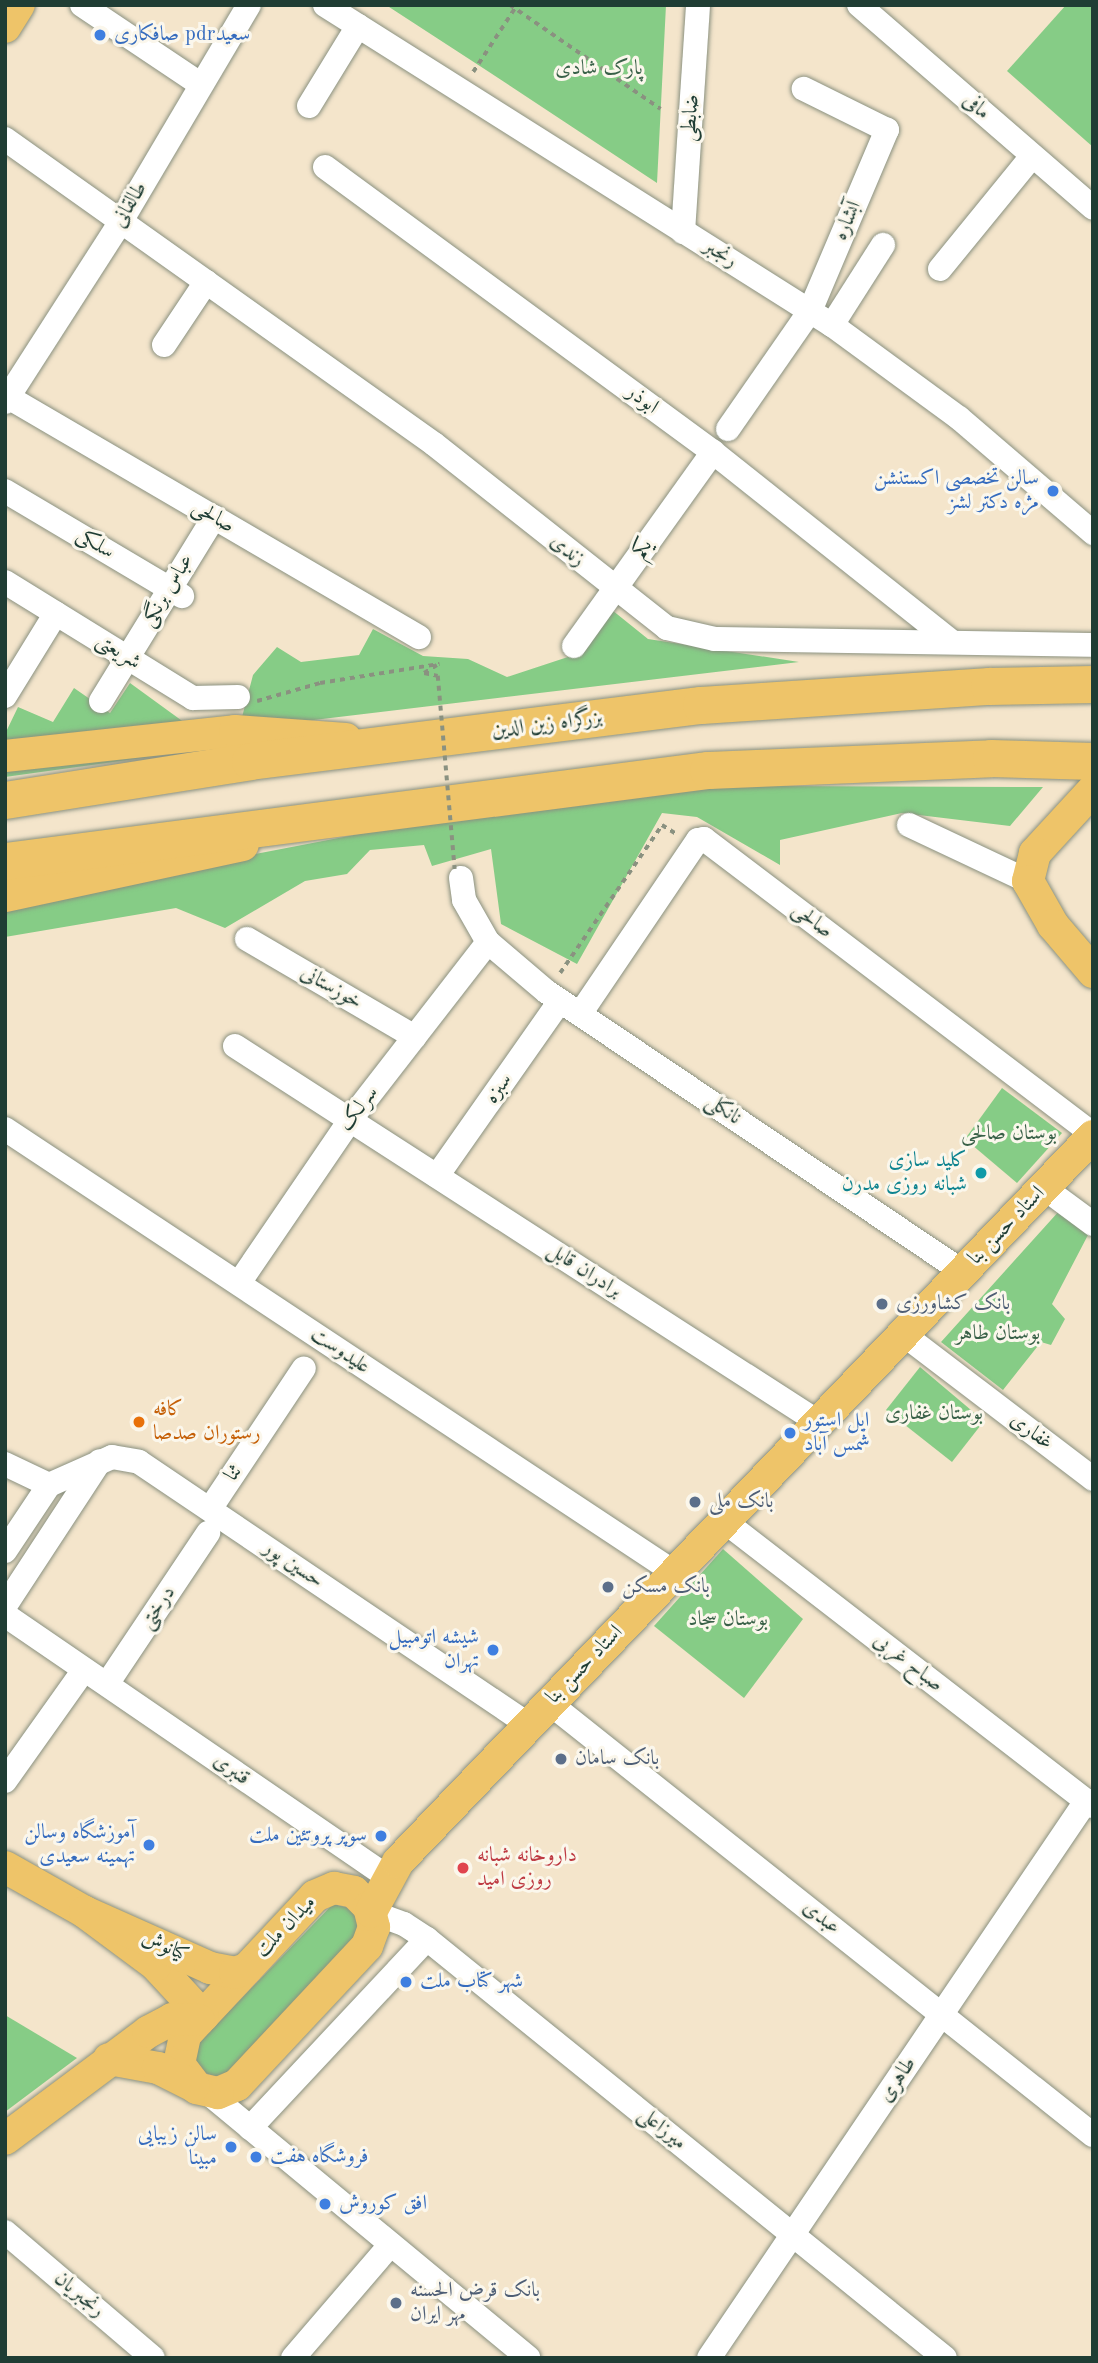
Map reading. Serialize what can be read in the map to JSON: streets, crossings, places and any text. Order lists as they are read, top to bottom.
{
  "streets": {
    "highway": ["بزرگراه زین الدین"],
    "main road": ["استاد حسن بنا", "میدان ملت", "کیانوش"],
    "street": [
      "مافی",
      "ضابطی",
      "طالقانی",
      "آبشاره",
      "رنجبر",
      "ابوذر",
      "صالحی",
      "سلکی",
      "یکم",
      "زندی",
      "عباس برنگی",
      "شریعتی",
      "خوزستانی",
      "سبزه",
      "سرلک",
      "نانکلی",
      "برادران قابل",
      "علیدوست",
      "غفاری",
      "ثنا",
      "حسین پور",
      "درختی",
      "صباح غربی",
      "قنبری",
      "عبدی",
      "طاهری",
      "میرزاعلی",
      "رنجبریان"
    ]
  },
  "crossings": [
    ["ضابطی", "رنجبر"],
    ["طالقانی", "صالحی"],
    ["طالقانی", "زندی"],
    ["آبشاره", "رنجبر"],
    ["ابوذر", "یکم"],
    ["ابوذر", "زندی"],
    ["صالحی", "عباس برنگی"],
    ["صالحی", "استاد حسن بنا"],
    ["سلکی", "عباس برنگی"],
    ["یکم", "زندی"],
    ["عباس برنگی", "شریعتی"],
    ["خوزستانی", "سرلک"],
    ["سبزه", "نانکلی"],
    ["سبزه", "برادران قابل"],
    ["سرلک", "نانکلی"],
    ["سرلک", "برادران قابل"],
    ["سرلک", "علیدوست"],
    ["نانکلی", "استاد حسن بنا"],
    ["استاد حسن بنا", "برادران قابل"],
    ["استاد حسن بنا", "علیدوست"],
    ["استاد حسن بنا", "غفاری"],
    ["استاد حسن بنا", "حسین پور"],
    ["استاد حسن بنا", "صباح غربی"],
    ["استاد حسن بنا", "قنبری"],
    ["استاد حسن بنا", "عبدی"],
    ["ثنا", "حسین پور"],
    ["ثنا", "درختی"],
    ["حسین پور", "درختی"],
    ["حسین پور", "عبدی"],
    ["درختی", "قنبری"],
    ["صباح غربی", "طاهری"],
    ["عبدی", "طاهری"],
    ["میدان ملت", "کیانوش"],
    ["میدان ملت", "میرزاعلی"],
    ["طاهری", "میرزاعلی"]
  ],
  "parks": [
    "پارک شادی",
    "بوستان صالحی",
    "بوستان طاهر",
    "بوستان غفاری",
    "بوستان سجاد"
  ],
  "places": [
    "صافکاری pdrسعید",
    "سالن تخصصی اکستنشن مژه دکتر لشز",
    "کلید سازی شبانه روزی مدرن",
    "بانک کشاورزی",
    "کافه رستوران صدصا",
    "اپل استور شمس آباد",
    "بانک ملی",
    "بانک مسکن",
    "شیشه اتومبیل تهران",
    "بانک سامان",
    "سوپر پروتئین ملت",
    "آموزشگاه وسالن تهمینه سعیدی",
    "داروخانه شبانه روزی امید",
    "شهر کتاب ملت",
    "سالن زیبایی مبینا",
    "فروشگاه هفت",
    "افق کوروش",
    "بانک قرض الحسنه مهر ایران"
  ]
}
